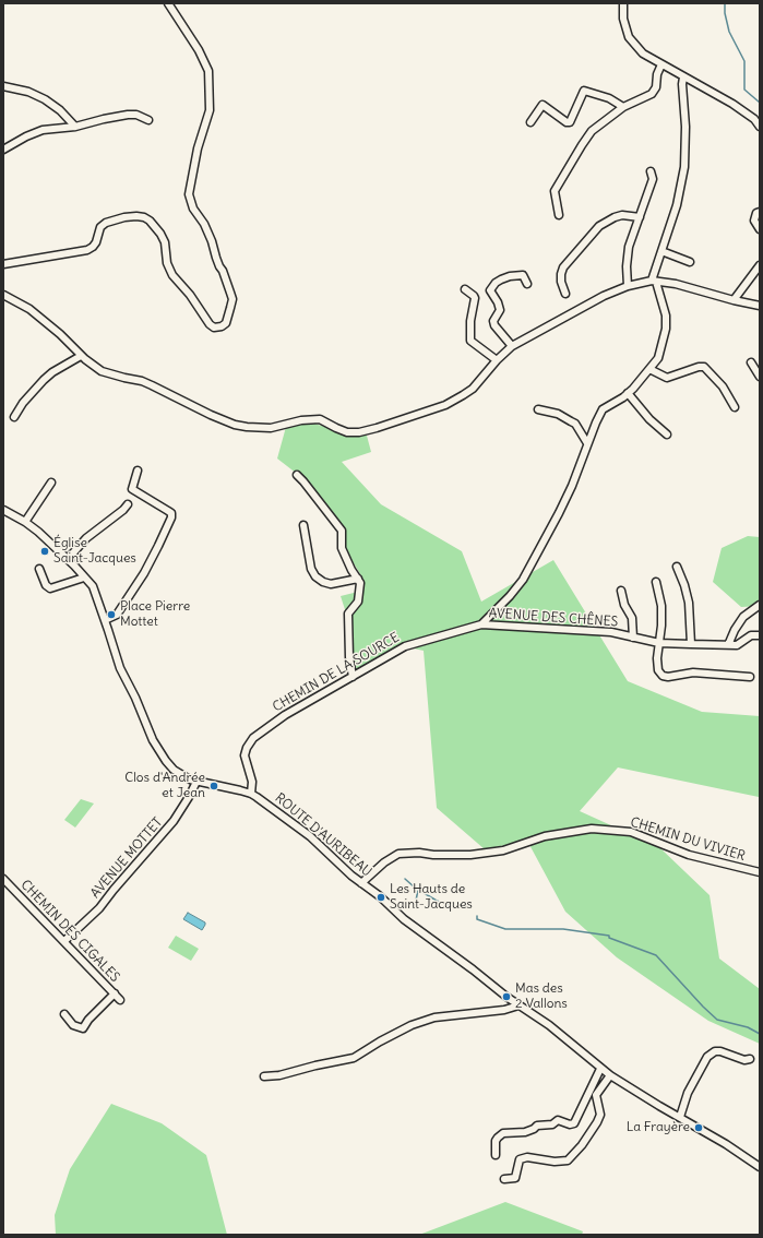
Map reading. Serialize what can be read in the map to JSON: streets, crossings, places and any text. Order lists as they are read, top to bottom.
{
  "streets": {
    "street": [
      "AVENUE DES CHÊNES",
      "CHEMIN DE LA SOURCE",
      "ROUTE D'AURIBEAU",
      "CHEMIN DU VIVIER",
      "AVENUE MOTTET",
      "CHEMIN DES CIGALES"
    ]
  },
  "crossings": [
    ["AVENUE DES CHÊNES", "CHEMIN DE LA SOURCE"],
    ["CHEMIN DE LA SOURCE", "ROUTE D'AURIBEAU"],
    ["ROUTE D'AURIBEAU", "CHEMIN DU VIVIER"],
    ["ROUTE D'AURIBEAU", "AVENUE MOTTET"],
    ["AVENUE MOTTET", "CHEMIN DES CIGALES"]
  ],
  "places": [
    "Église Saint-Jacques",
    "Place Pierre Mottet",
    "Clos d'Andrée et Jean",
    "Les Hauts de Saint-Jacques",
    "Mas des 2 Vallons",
    "La Frayère"
  ]
}
